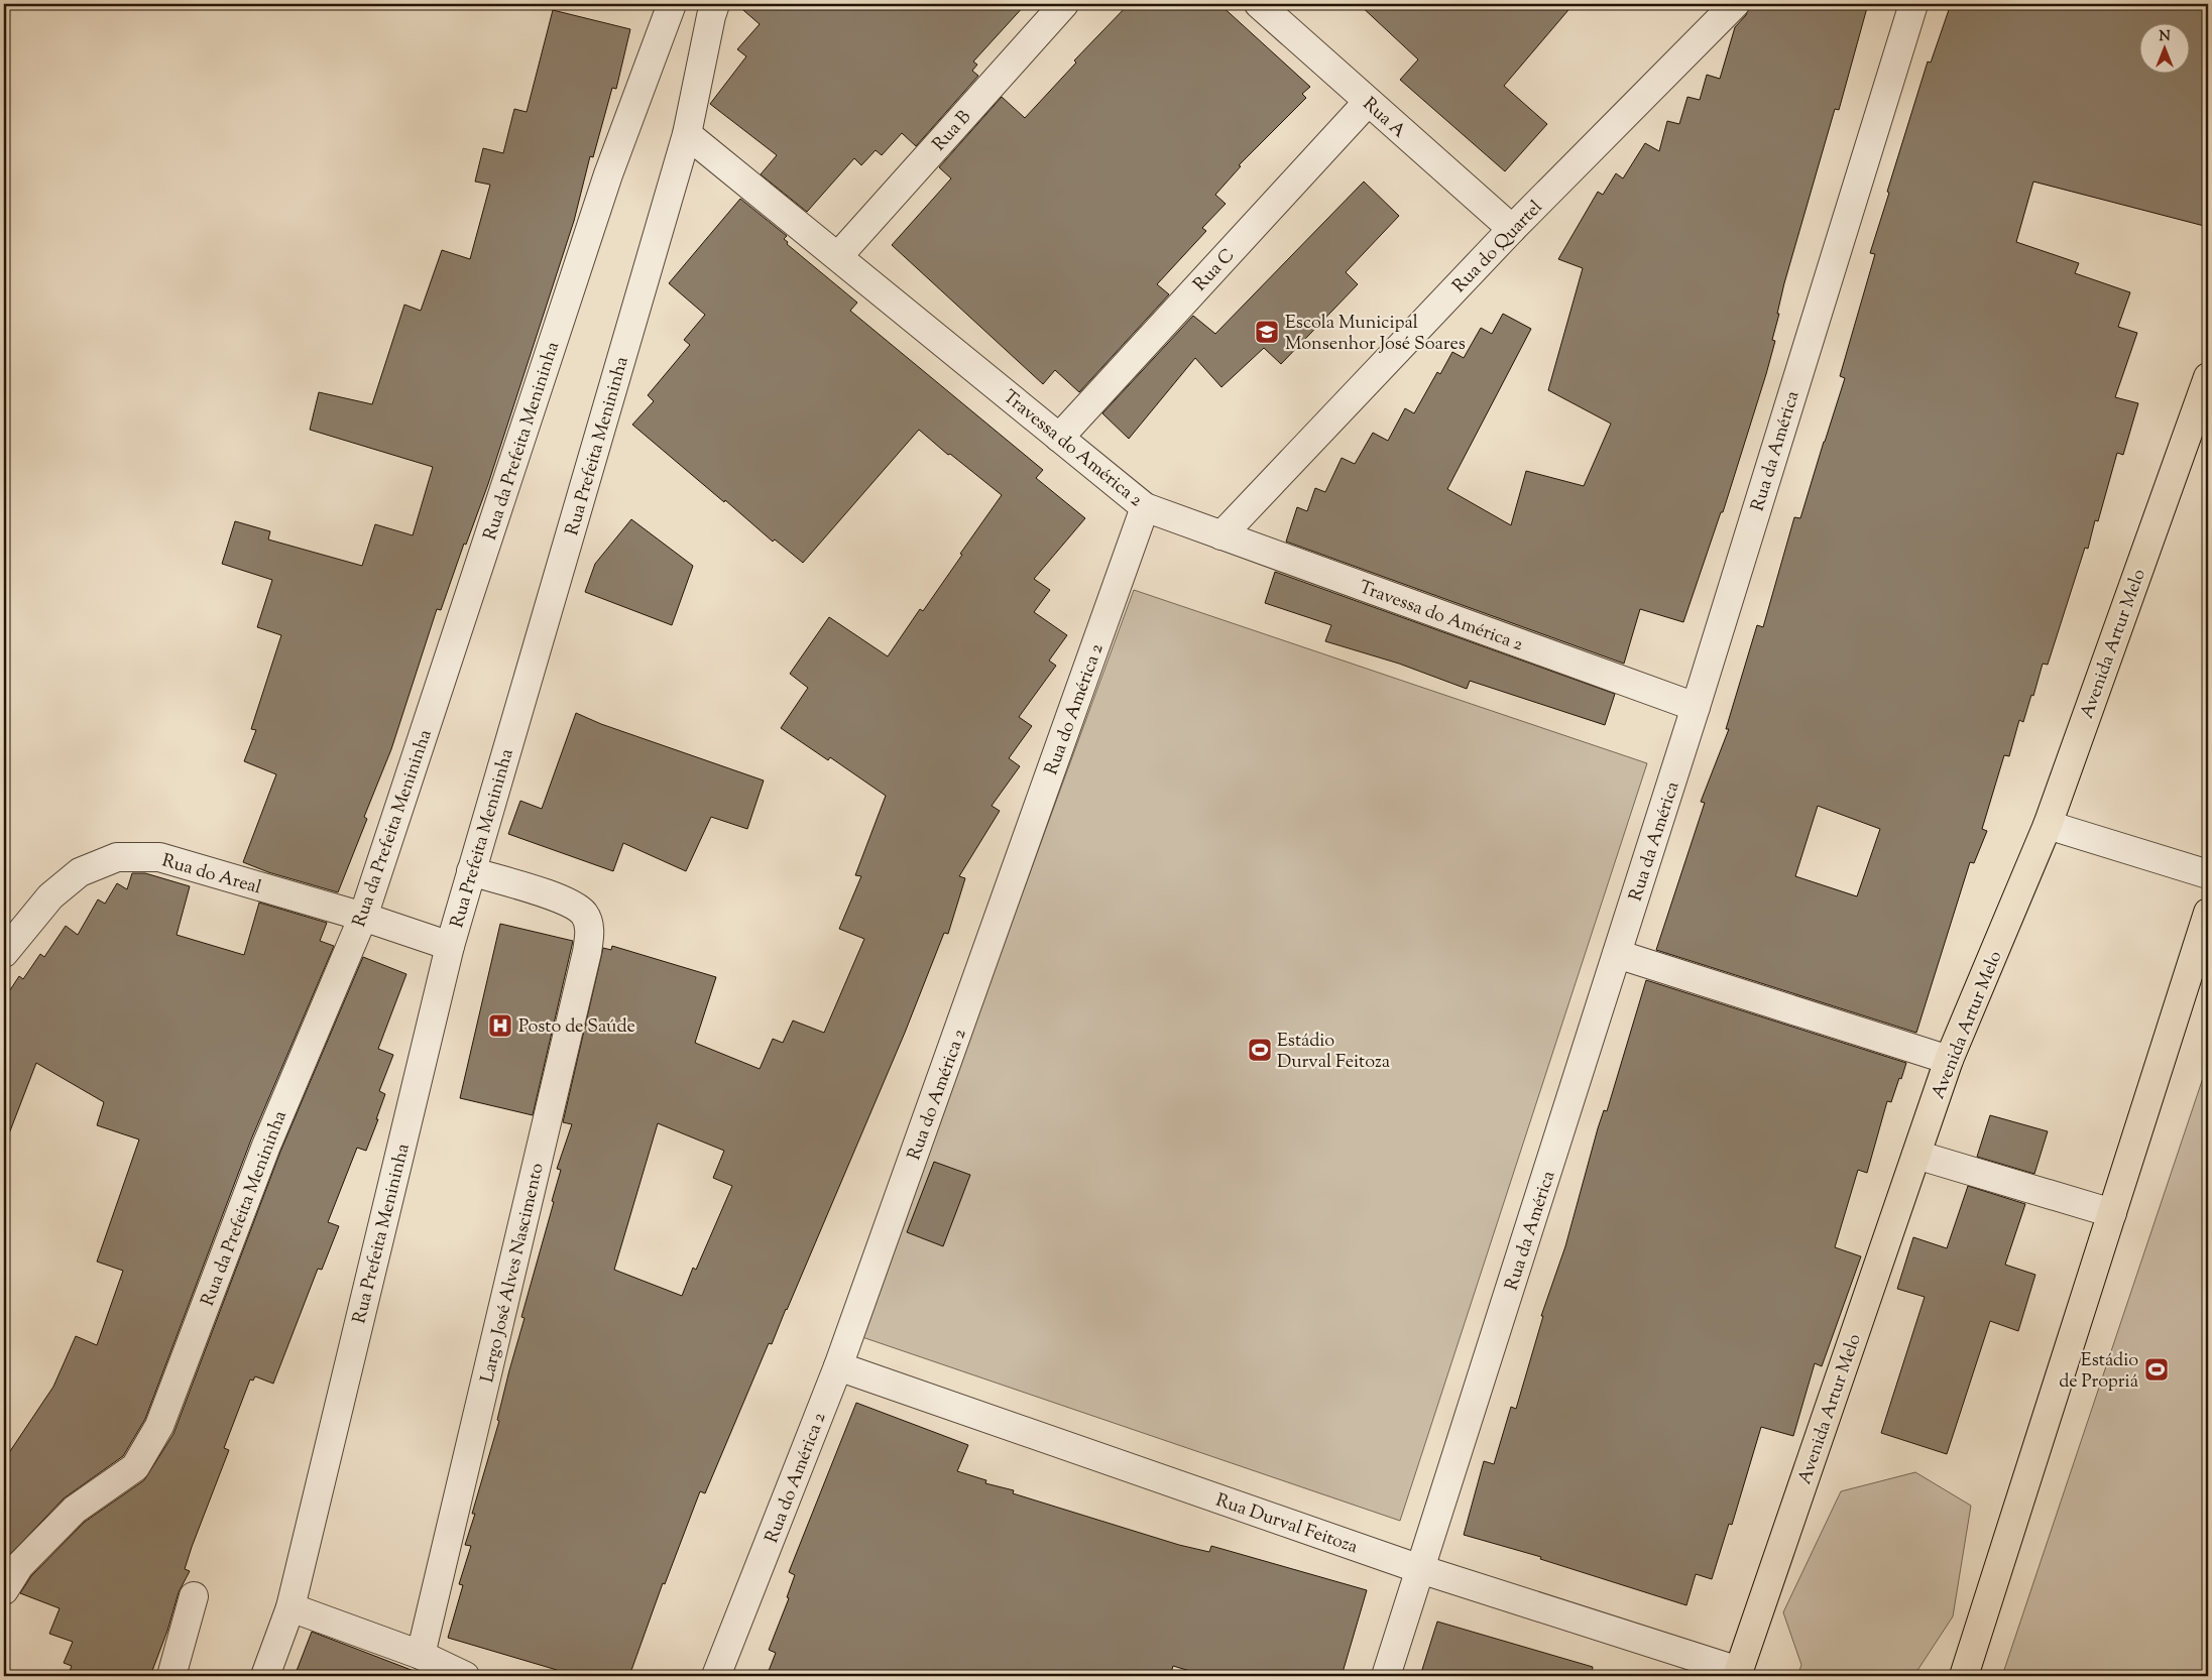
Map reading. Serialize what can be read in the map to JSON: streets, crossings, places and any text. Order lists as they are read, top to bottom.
{
  "streets": {
    "main road": ["Avenida Artur Melo"],
    "street": [
      "Rua A",
      "Rua B",
      "Rua do Quartel",
      "Rua C",
      "Rua da Prefeita Menininha",
      "Rua Prefeita Menininha",
      "Travessa do América 2",
      "Rua da América",
      "Rua do América 2",
      "Rua do Areal",
      "Largo José Alves Nascimento",
      "Rua Durval Feitoza"
    ]
  },
  "crossings": [
    ["Rua A", "Rua do Quartel"],
    ["Rua A", "Rua C"],
    ["Rua B", "Travessa do América 2"],
    ["Rua do Quartel", "Travessa do América 2"],
    ["Rua C", "Travessa do América 2"],
    ["Rua da Prefeita Menininha", "Rua do Areal"],
    ["Rua Prefeita Menininha", "Travessa do América 2"],
    ["Rua Prefeita Menininha", "Rua do Areal"],
    ["Rua Prefeita Menininha", "Largo José Alves Nascimento"],
    ["Travessa do América 2", "Rua da América"],
    ["Travessa do América 2", "Rua do América 2"],
    ["Rua da América", "Rua Durval Feitoza"],
    ["Avenida Artur Melo", "Rua Durval Feitoza"],
    ["Rua do América 2", "Rua Durval Feitoza"]
  ],
  "places": {
    "school or university": ["Escola Municipal Monsenhor José Soares"],
    "hospital": ["Posto de Saúde"],
    "sports": ["Estádio Durval Feitoza", "Estádio de Propriá"]
  },
  "north": "top"
}
